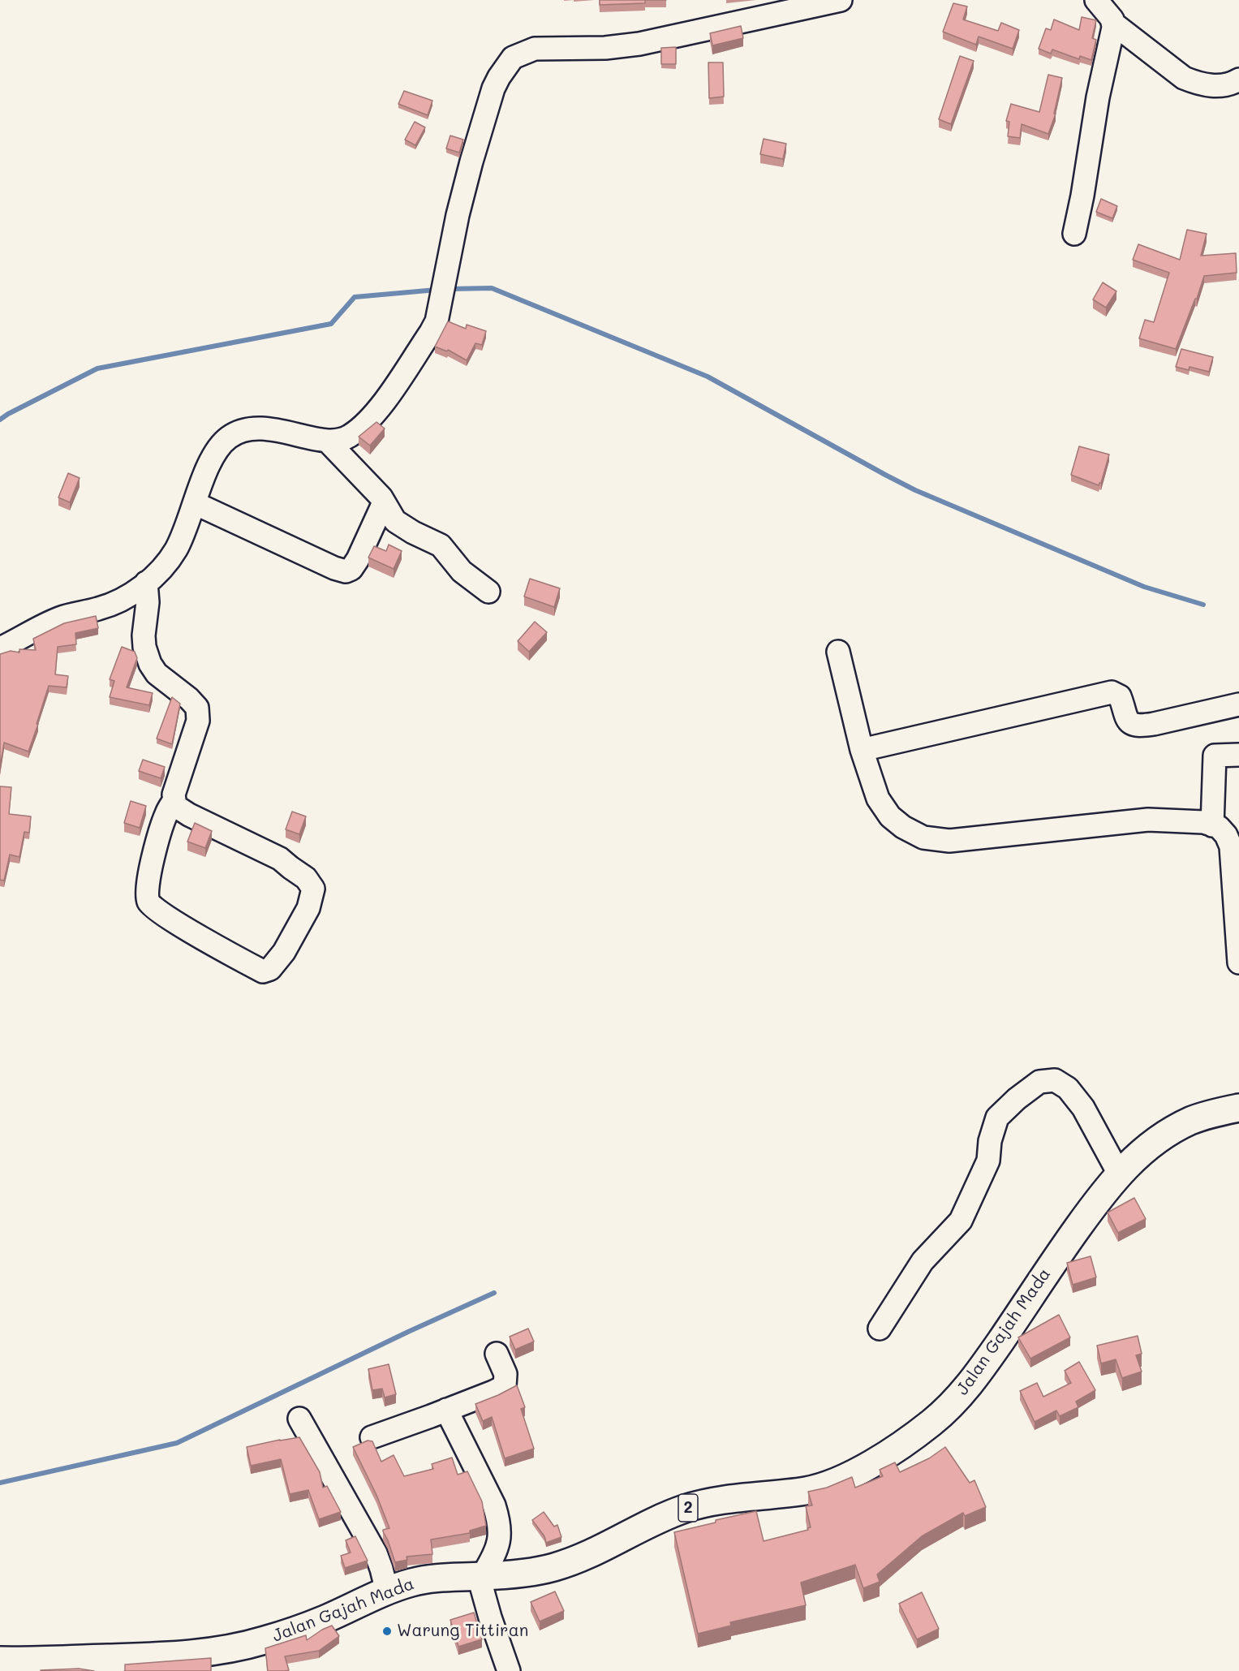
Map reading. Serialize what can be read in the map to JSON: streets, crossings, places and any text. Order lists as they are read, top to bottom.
{
  "streets": {
    "highway": ["Jalan Gajah Mada", "2"]
  },
  "places": ["Warung Tittiran"]
}
